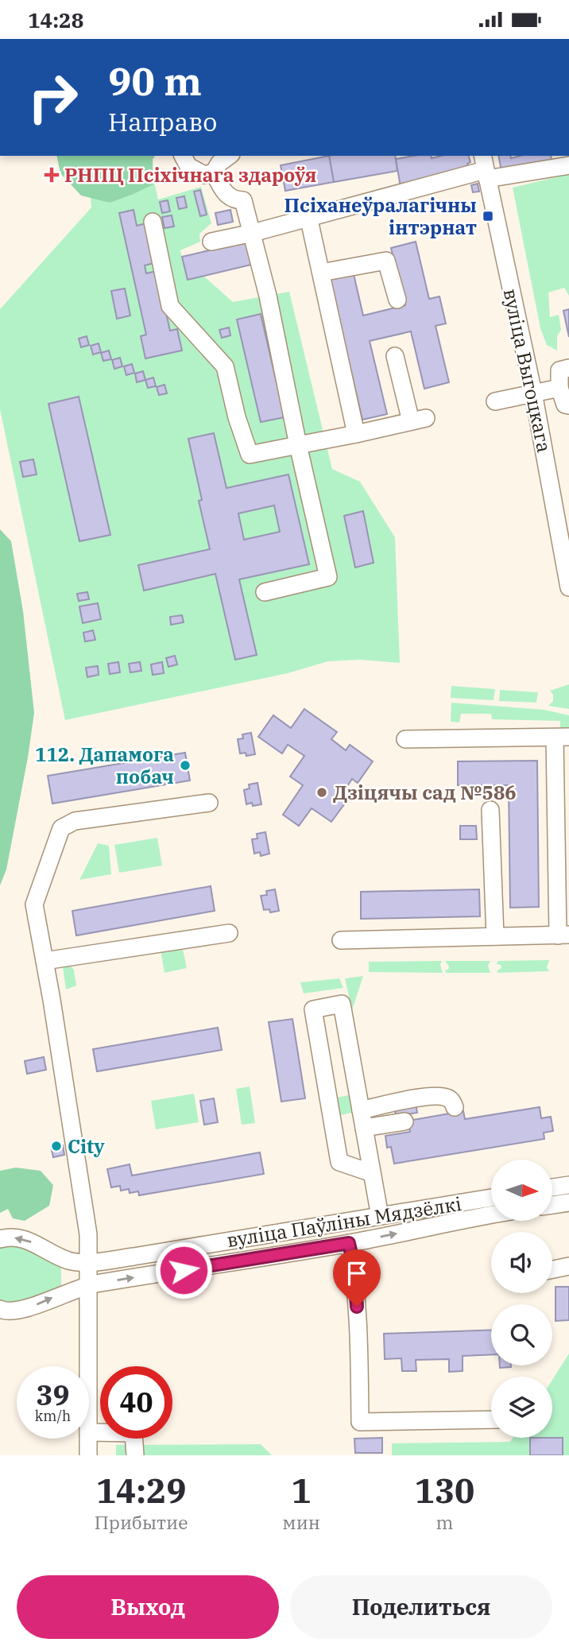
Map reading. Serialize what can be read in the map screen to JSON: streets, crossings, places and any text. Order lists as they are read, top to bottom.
{
  "streets": {
    "street": ["вуліца Выгоцкага", "вуліца Паўліны Мядзёлкі"]
  },
  "places": {
    "health": ["РНПЦ Псіхічнага здароўя"],
    "transit": ["Псіханеўралагічны інтэрнат"],
    "other": ["112. Дапамога побач", "Дзіцячы сад №586", "City"]
  },
  "north": "right",
  "page": {
    "status": "14:28",
    "turn": ["90 m", "Направо"],
    "speed": "39 km/h",
    "limit": "40",
    "eta": [
      "14:29",
      "Прибытие",
      "1",
      "мин",
      "130",
      "m"
    ],
    "buttons": ["Выход", "Поделиться"]
  }
}
